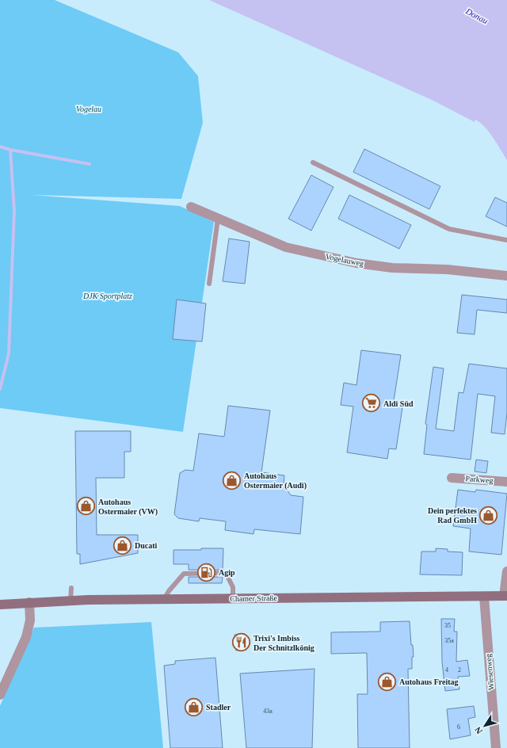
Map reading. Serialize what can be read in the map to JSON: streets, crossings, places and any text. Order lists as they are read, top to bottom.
{
  "streets": {
    "main road": ["Chamer Straße"],
    "street": ["Vogelauweg", "Parkweg", "Wiesenweg"]
  },
  "crossings": [
    ["Chamer Straße", "Wiesenweg"]
  ],
  "water": ["Donau"],
  "parks": ["Vogelau", "DJK Sportplatz"],
  "places": {
    "supermarket": ["Aldi Süd"],
    "shop": [
      "Autohaus Ostermaier (Audi)",
      "Autohaus Ostermaier (VW)",
      "Dein perfektes Rad GmbH",
      "Ducati",
      "Autohaus Freitag",
      "Stadler"
    ],
    "fuel station": ["Agip"],
    "restaurant": ["Trixi's Imbiss Der Schnitzlkönig"]
  },
  "house_numbers": [
    "35",
    "35a",
    "4",
    "2",
    "43a",
    "6"
  ],
  "north": "bottom left"
}
